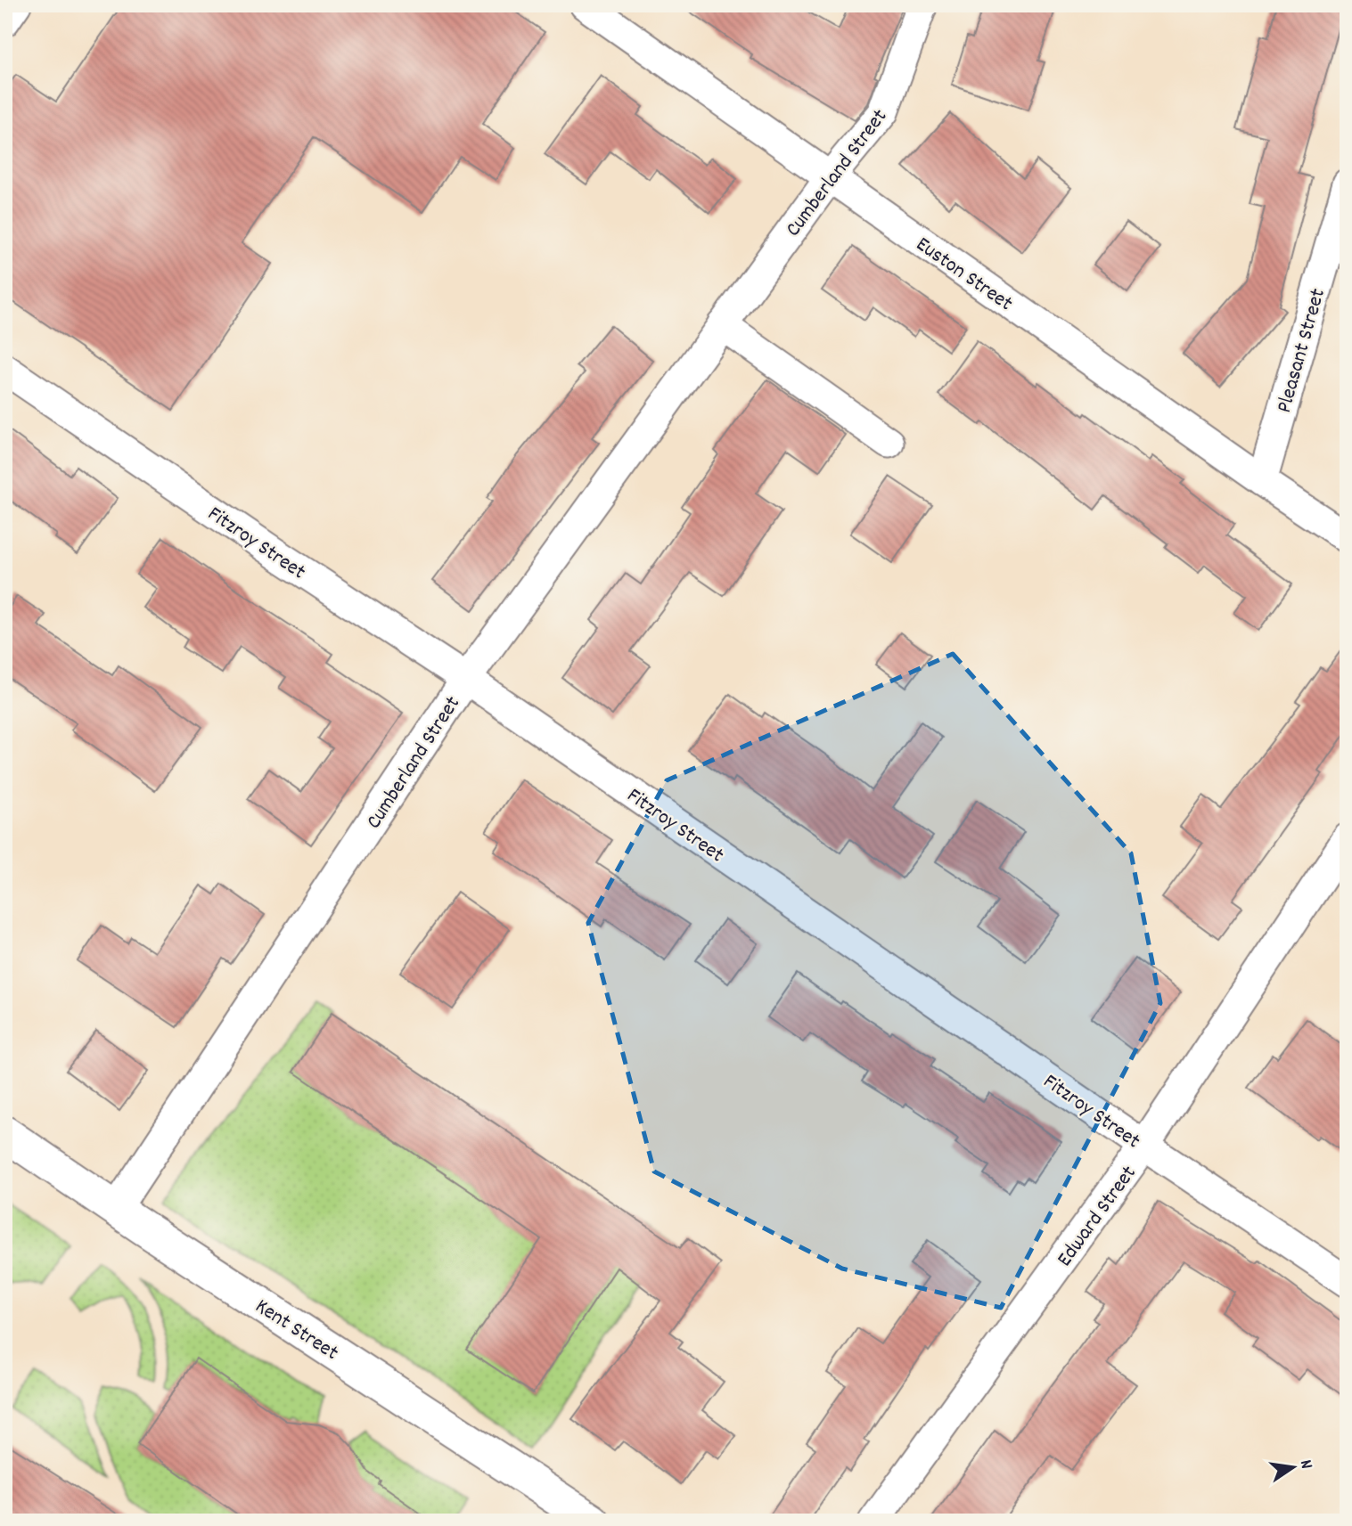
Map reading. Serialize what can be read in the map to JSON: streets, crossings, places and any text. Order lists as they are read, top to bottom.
{
  "streets": {
    "street": [
      "Cumberland Street",
      "Euston Street",
      "Pleasant Street",
      "Fitzroy Street",
      "Edward Street",
      "Kent Street"
    ]
  },
  "crossings": [
    ["Cumberland Street", "Euston Street"],
    ["Cumberland Street", "Fitzroy Street"],
    ["Cumberland Street", "Kent Street"],
    ["Euston Street", "Pleasant Street"],
    ["Fitzroy Street", "Edward Street"]
  ],
  "north": "right"
}
